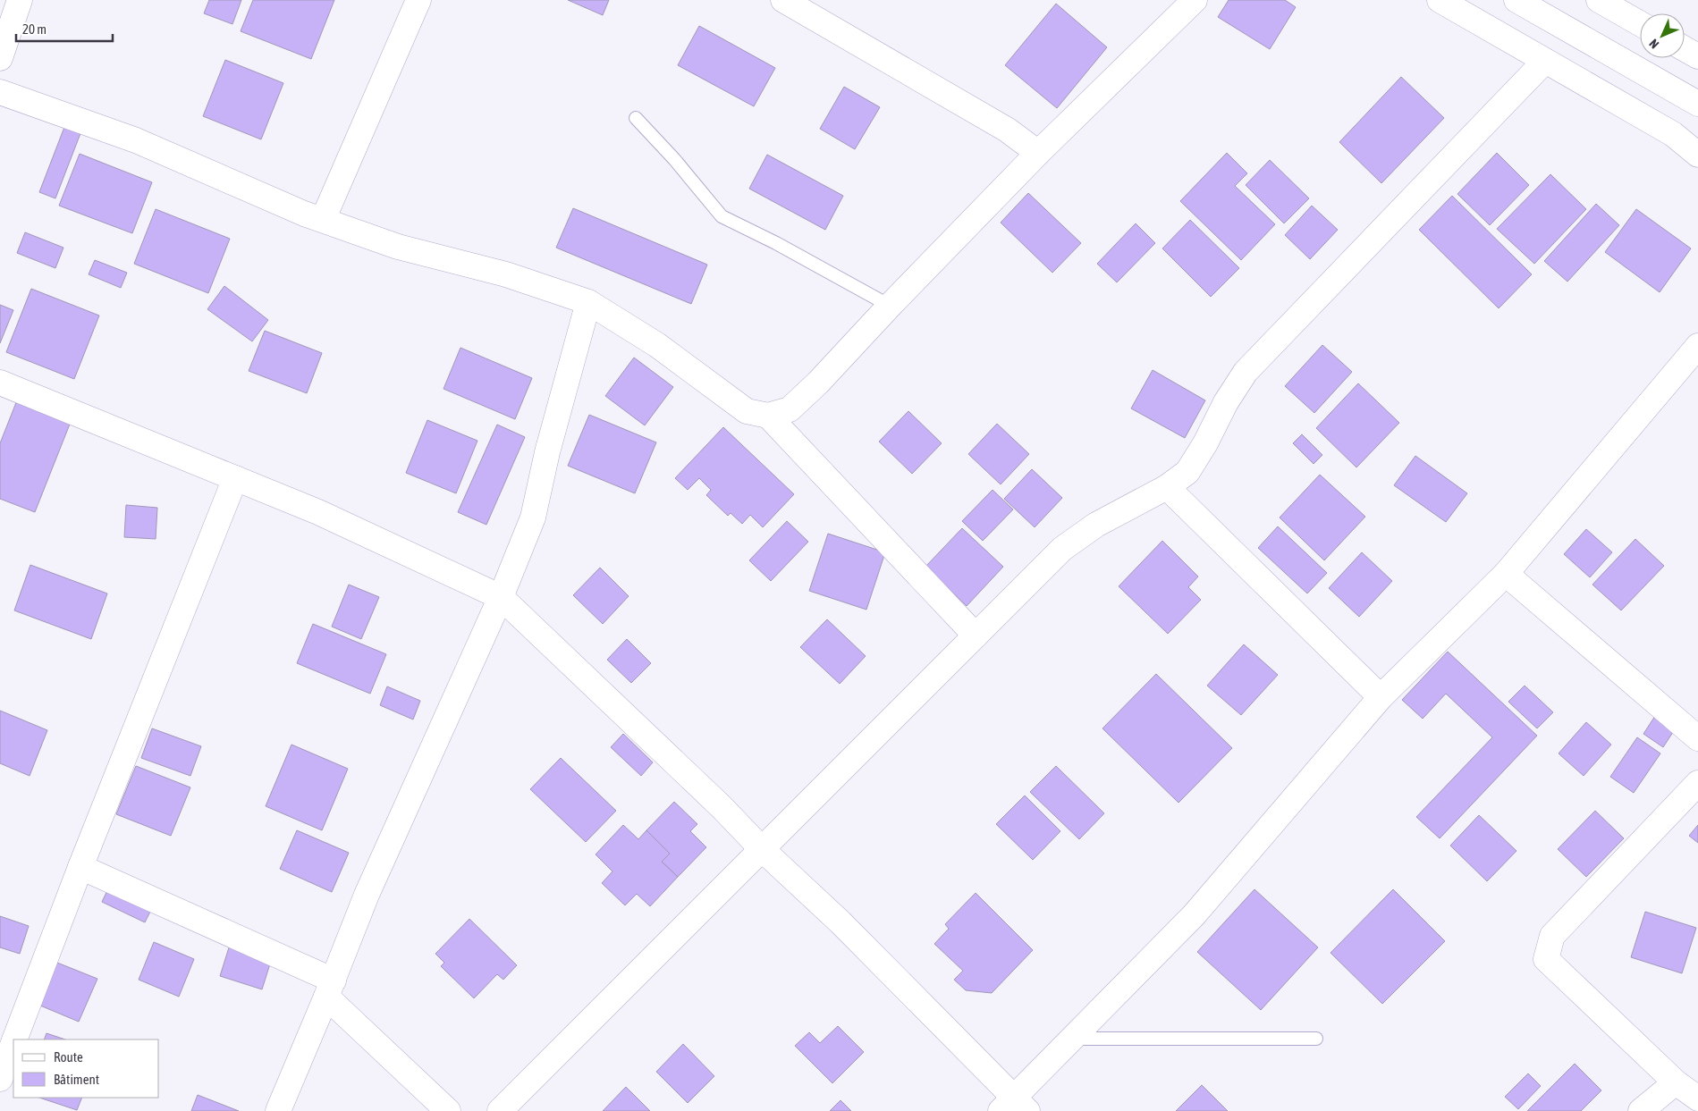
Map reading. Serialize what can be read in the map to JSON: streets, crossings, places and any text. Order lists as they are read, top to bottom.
{
  "legend": ["Route", "Bâtiment"],
  "scale_bar": "20 m",
  "north": "bottom left"
}
